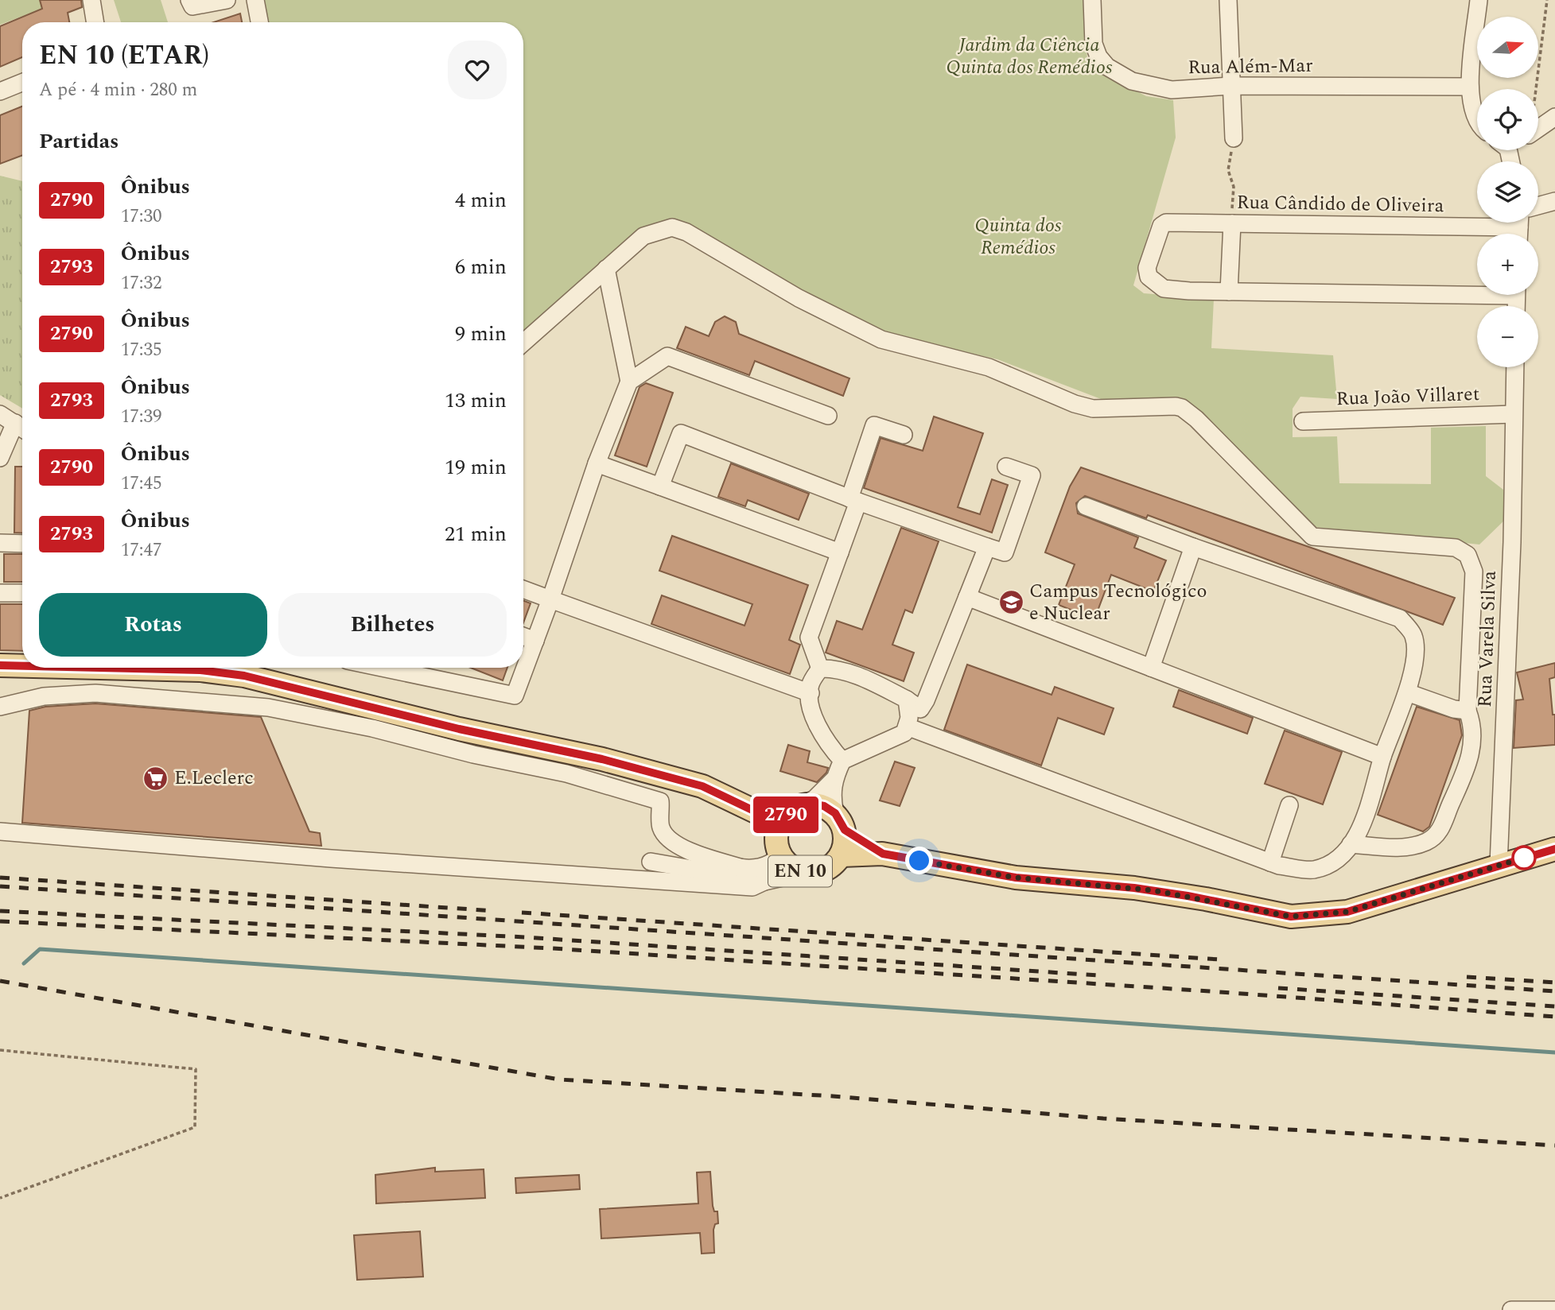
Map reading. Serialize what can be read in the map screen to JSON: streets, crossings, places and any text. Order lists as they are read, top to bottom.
{
  "streets": {
    "main road": ["EN 10"],
    "street": [
      "Rua Além-Mar",
      "Rua Cândido de Oliveira",
      "Rua João Villaret",
      "Rua Varela Silva"
    ]
  },
  "crossings": [
    ["Rua João Villaret", "Rua Varela Silva"],
    ["Rua Varela Silva", "EN 10"]
  ],
  "parks": ["Jardim da Ciência Quinta dos Remédios", "Quinta dos Remédios"],
  "places": {
    "school or university": ["Campus Tecnológico e Nuclear"],
    "supermarket": ["E.Leclerc"]
  },
  "lines": ["bus line 2790"],
  "north": "right",
  "page": {
    "on_map": "2790",
    "map_buttons": ["+", "−"],
    "heading": [
      ["EN 10 (ETAR)", "A pé · 4 min · 280 m"],
      "Partidas"
    ],
    "list": [
      {
        "mark": "2790",
        "name": "Ônibus",
        "note": "17:30",
        "value": "4 min"
      },
      {
        "mark": "2793",
        "name": "Ônibus",
        "note": "17:32",
        "value": "6 min"
      },
      {
        "mark": "2790",
        "name": "Ônibus",
        "note": "17:35",
        "value": "9 min"
      },
      {
        "mark": "2793",
        "name": "Ônibus",
        "note": "17:39",
        "value": "13 min"
      },
      {
        "mark": "2790",
        "name": "Ônibus",
        "note": "17:45",
        "value": "19 min"
      },
      {
        "mark": "2793",
        "name": "Ônibus",
        "note": "17:47",
        "value": "21 min"
      }
    ],
    "buttons": ["Rotas", "Bilhetes"]
  }
}
